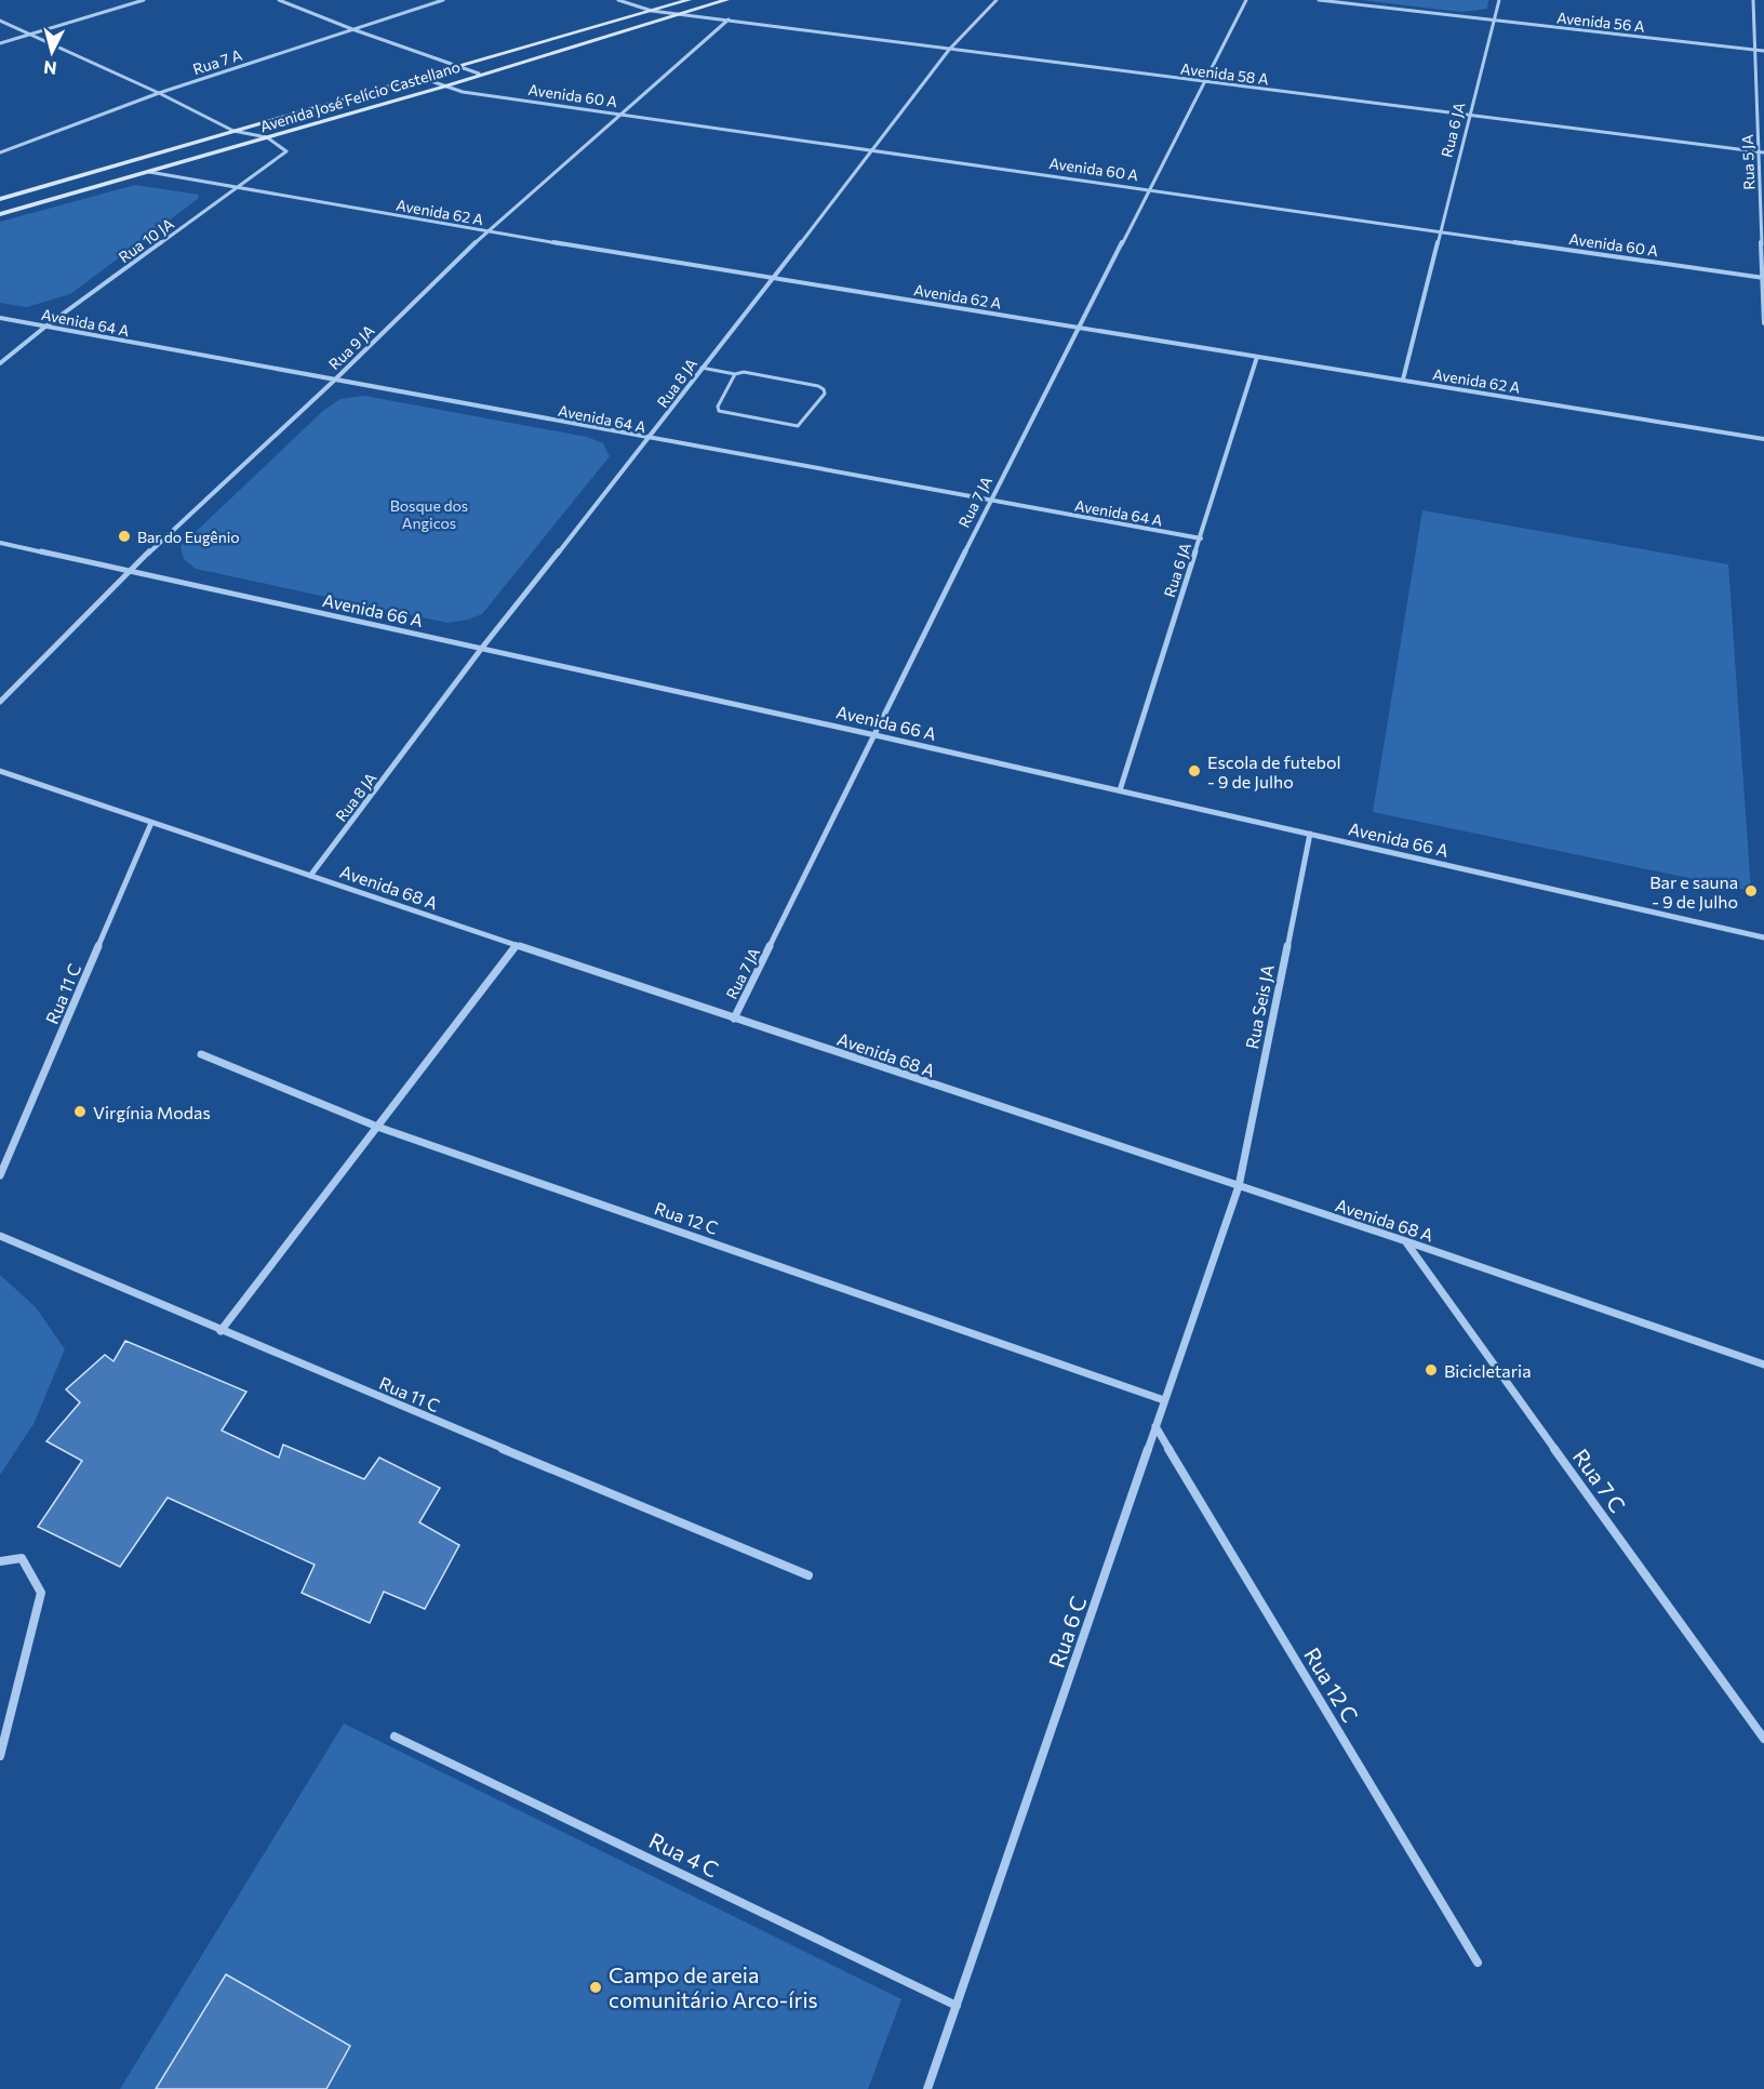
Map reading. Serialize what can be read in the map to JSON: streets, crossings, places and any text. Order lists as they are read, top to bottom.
{
  "streets": {
    "main road": ["Avenida José Felício Castellano"],
    "street": [
      "Avenida 56 A",
      "Rua 7 A",
      "Avenida 58 A",
      "Avenida 60 A",
      "Rua 6 JA",
      "Rua 5 JA",
      "Avenida 62 A",
      "Rua 10 JA",
      "Avenida 64 A",
      "Rua 9 JA",
      "Rua 8 JA",
      "Rua 7 JA",
      "Avenida 66 A",
      "Avenida 68 A",
      "Rua 11 C",
      "Rua Seis JA",
      "Rua 12 C",
      "Rua 7 C",
      "Rua 6 C",
      "Rua 4 C"
    ]
  },
  "crossings": [
    ["Avenida 56 A", "Rua 6 JA"],
    ["Avenida 56 A", "Rua 5 JA"],
    ["Avenida 58 A", "Avenida José Felício Castellano"],
    ["Avenida 58 A", "Rua 6 JA"],
    ["Avenida 58 A", "Rua 5 JA"],
    ["Avenida 58 A", "Rua 9 JA"],
    ["Avenida 58 A", "Rua 8 JA"],
    ["Avenida 58 A", "Rua 7 JA"],
    ["Avenida 60 A", "Avenida José Felício Castellano"],
    ["Avenida 60 A", "Rua 6 JA"],
    ["Avenida 60 A", "Rua 5 JA"],
    ["Avenida 60 A", "Rua 9 JA"],
    ["Avenida 60 A", "Rua 8 JA"],
    ["Avenida 60 A", "Rua 7 JA"],
    ["Avenida José Felício Castellano", "Avenida 62 A"],
    ["Avenida José Felício Castellano", "Rua 10 JA"],
    ["Rua 6 JA", "Avenida 62 A"],
    ["Rua 6 JA", "Avenida 64 A"],
    ["Rua 6 JA", "Avenida 66 A"],
    ["Avenida 62 A", "Rua 10 JA"],
    ["Avenida 62 A", "Rua 9 JA"],
    ["Avenida 62 A", "Rua 8 JA"],
    ["Avenida 62 A", "Rua 7 JA"],
    ["Rua 10 JA", "Avenida 64 A"],
    ["Avenida 64 A", "Rua 9 JA"],
    ["Avenida 64 A", "Rua 8 JA"],
    ["Avenida 64 A", "Rua 7 JA"],
    ["Rua 9 JA", "Avenida 66 A"],
    ["Rua 8 JA", "Avenida 66 A"],
    ["Rua 8 JA", "Avenida 68 A"],
    ["Rua 7 JA", "Avenida 66 A"],
    ["Rua 7 JA", "Avenida 68 A"],
    ["Avenida 66 A", "Rua Seis JA"],
    ["Avenida 68 A", "Rua 11 C"],
    ["Avenida 68 A", "Rua Seis JA"],
    ["Avenida 68 A", "Rua 7 C"],
    ["Avenida 68 A", "Rua 6 C"],
    ["Rua Seis JA", "Rua 6 C"],
    ["Rua 12 C", "Rua 6 C"],
    ["Rua 6 C", "Rua 4 C"]
  ],
  "parks": ["Bosque dos Angicos"],
  "places": [
    "Bar do Eugênio",
    "Escola de futebol - 9 de Julho",
    "Bar e sauna - 9 de Julho",
    "Virgínia Modas",
    "Bicicletaria",
    "Campo de areia comunitário Arco-íris"
  ],
  "north": "bottom"
}
